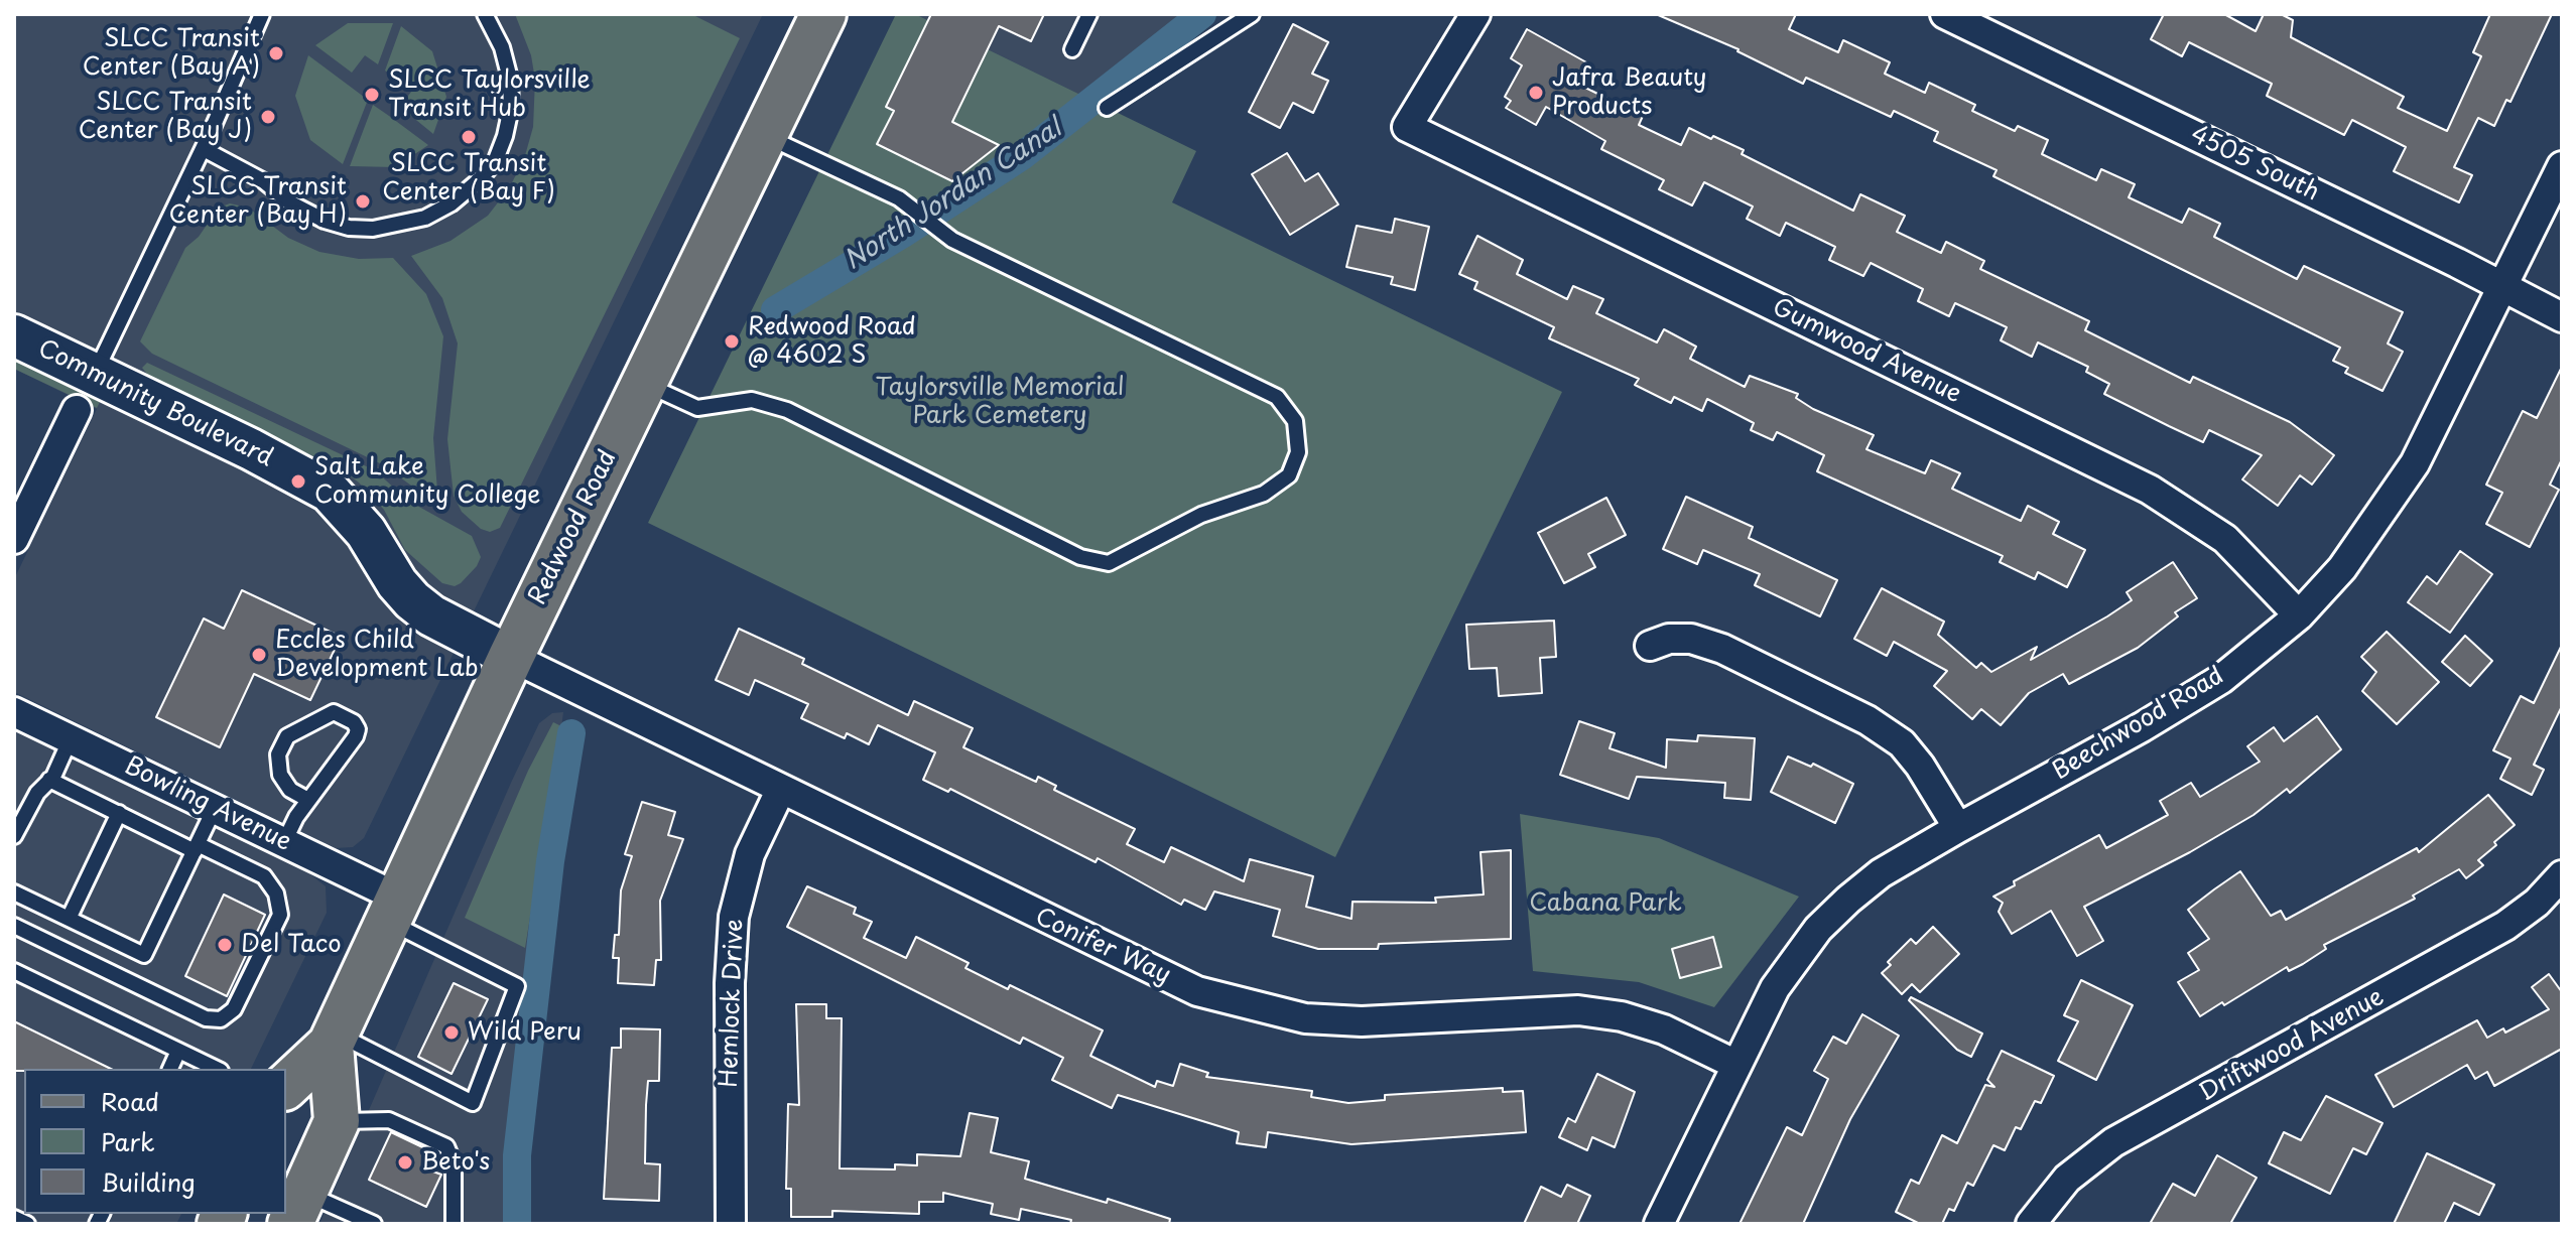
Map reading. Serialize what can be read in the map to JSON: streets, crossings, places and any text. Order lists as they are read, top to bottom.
{
  "streets": {
    "main road": ["Redwood Road"],
    "street": [
      "4505 South",
      "Gumwood Avenue",
      "Community Boulevard",
      "Beechwood Road",
      "Bowling Avenue",
      "Conifer Way",
      "Hemlock Drive",
      "Driftwood Avenue"
    ]
  },
  "crossings": [
    ["4505 South", "Beechwood Road"],
    ["Gumwood Avenue", "Beechwood Road"],
    ["Community Boulevard", "Redwood Road"],
    ["Community Boulevard", "Conifer Way"],
    ["Redwood Road", "Bowling Avenue"],
    ["Redwood Road", "Conifer Way"],
    ["Beechwood Road", "Conifer Way"],
    ["Conifer Way", "Hemlock Drive"]
  ],
  "water": ["North Jordan Canal"],
  "parks": ["Taylorsville Memorial Park Cemetery", "Cabana Park"],
  "places": [
    "SLCC Transit Center (Bay A)",
    "Jafra Beauty Products",
    "SLCC Taylorsville Transit Hub",
    "SLCC Transit Center (Bay J)",
    "SLCC Transit Center (Bay F)",
    "SLCC Transit Center (Bay H)",
    "Redwood Road @ 4602 S",
    "Salt Lake Community College",
    "Eccles Child Development Lab",
    "Del Taco",
    "Wild Peru",
    "Beto's"
  ],
  "legend": ["Road", "Park", "Building"]
}
